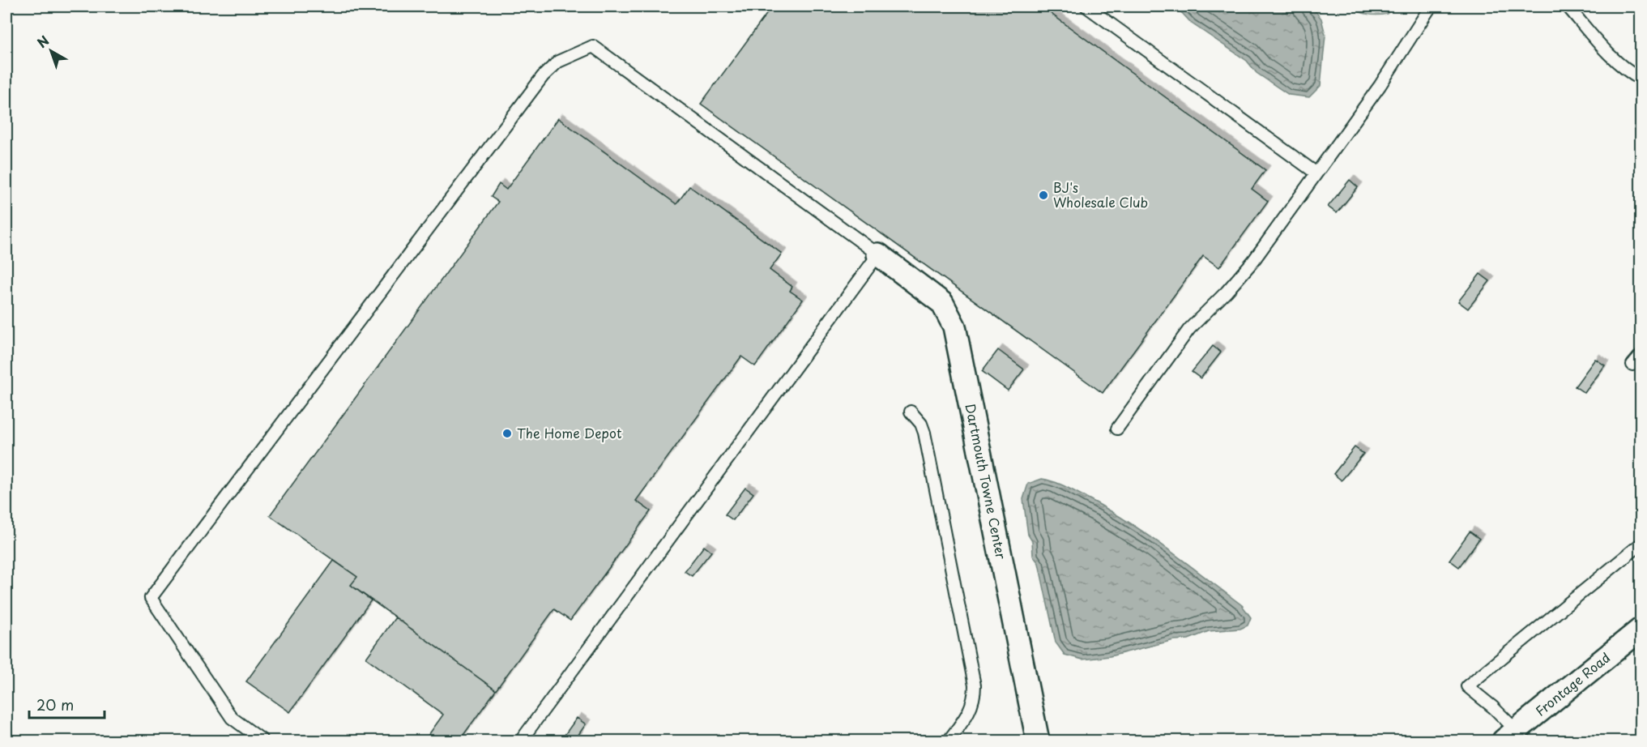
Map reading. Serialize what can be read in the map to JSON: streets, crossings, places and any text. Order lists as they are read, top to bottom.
{
  "streets": {
    "street": ["Dartmouth Towne Center", "Frontage Road"]
  },
  "places": ["BJ's Wholesale Club", "The Home Depot"],
  "scale_bar": "20 m",
  "north": "top left"
}
